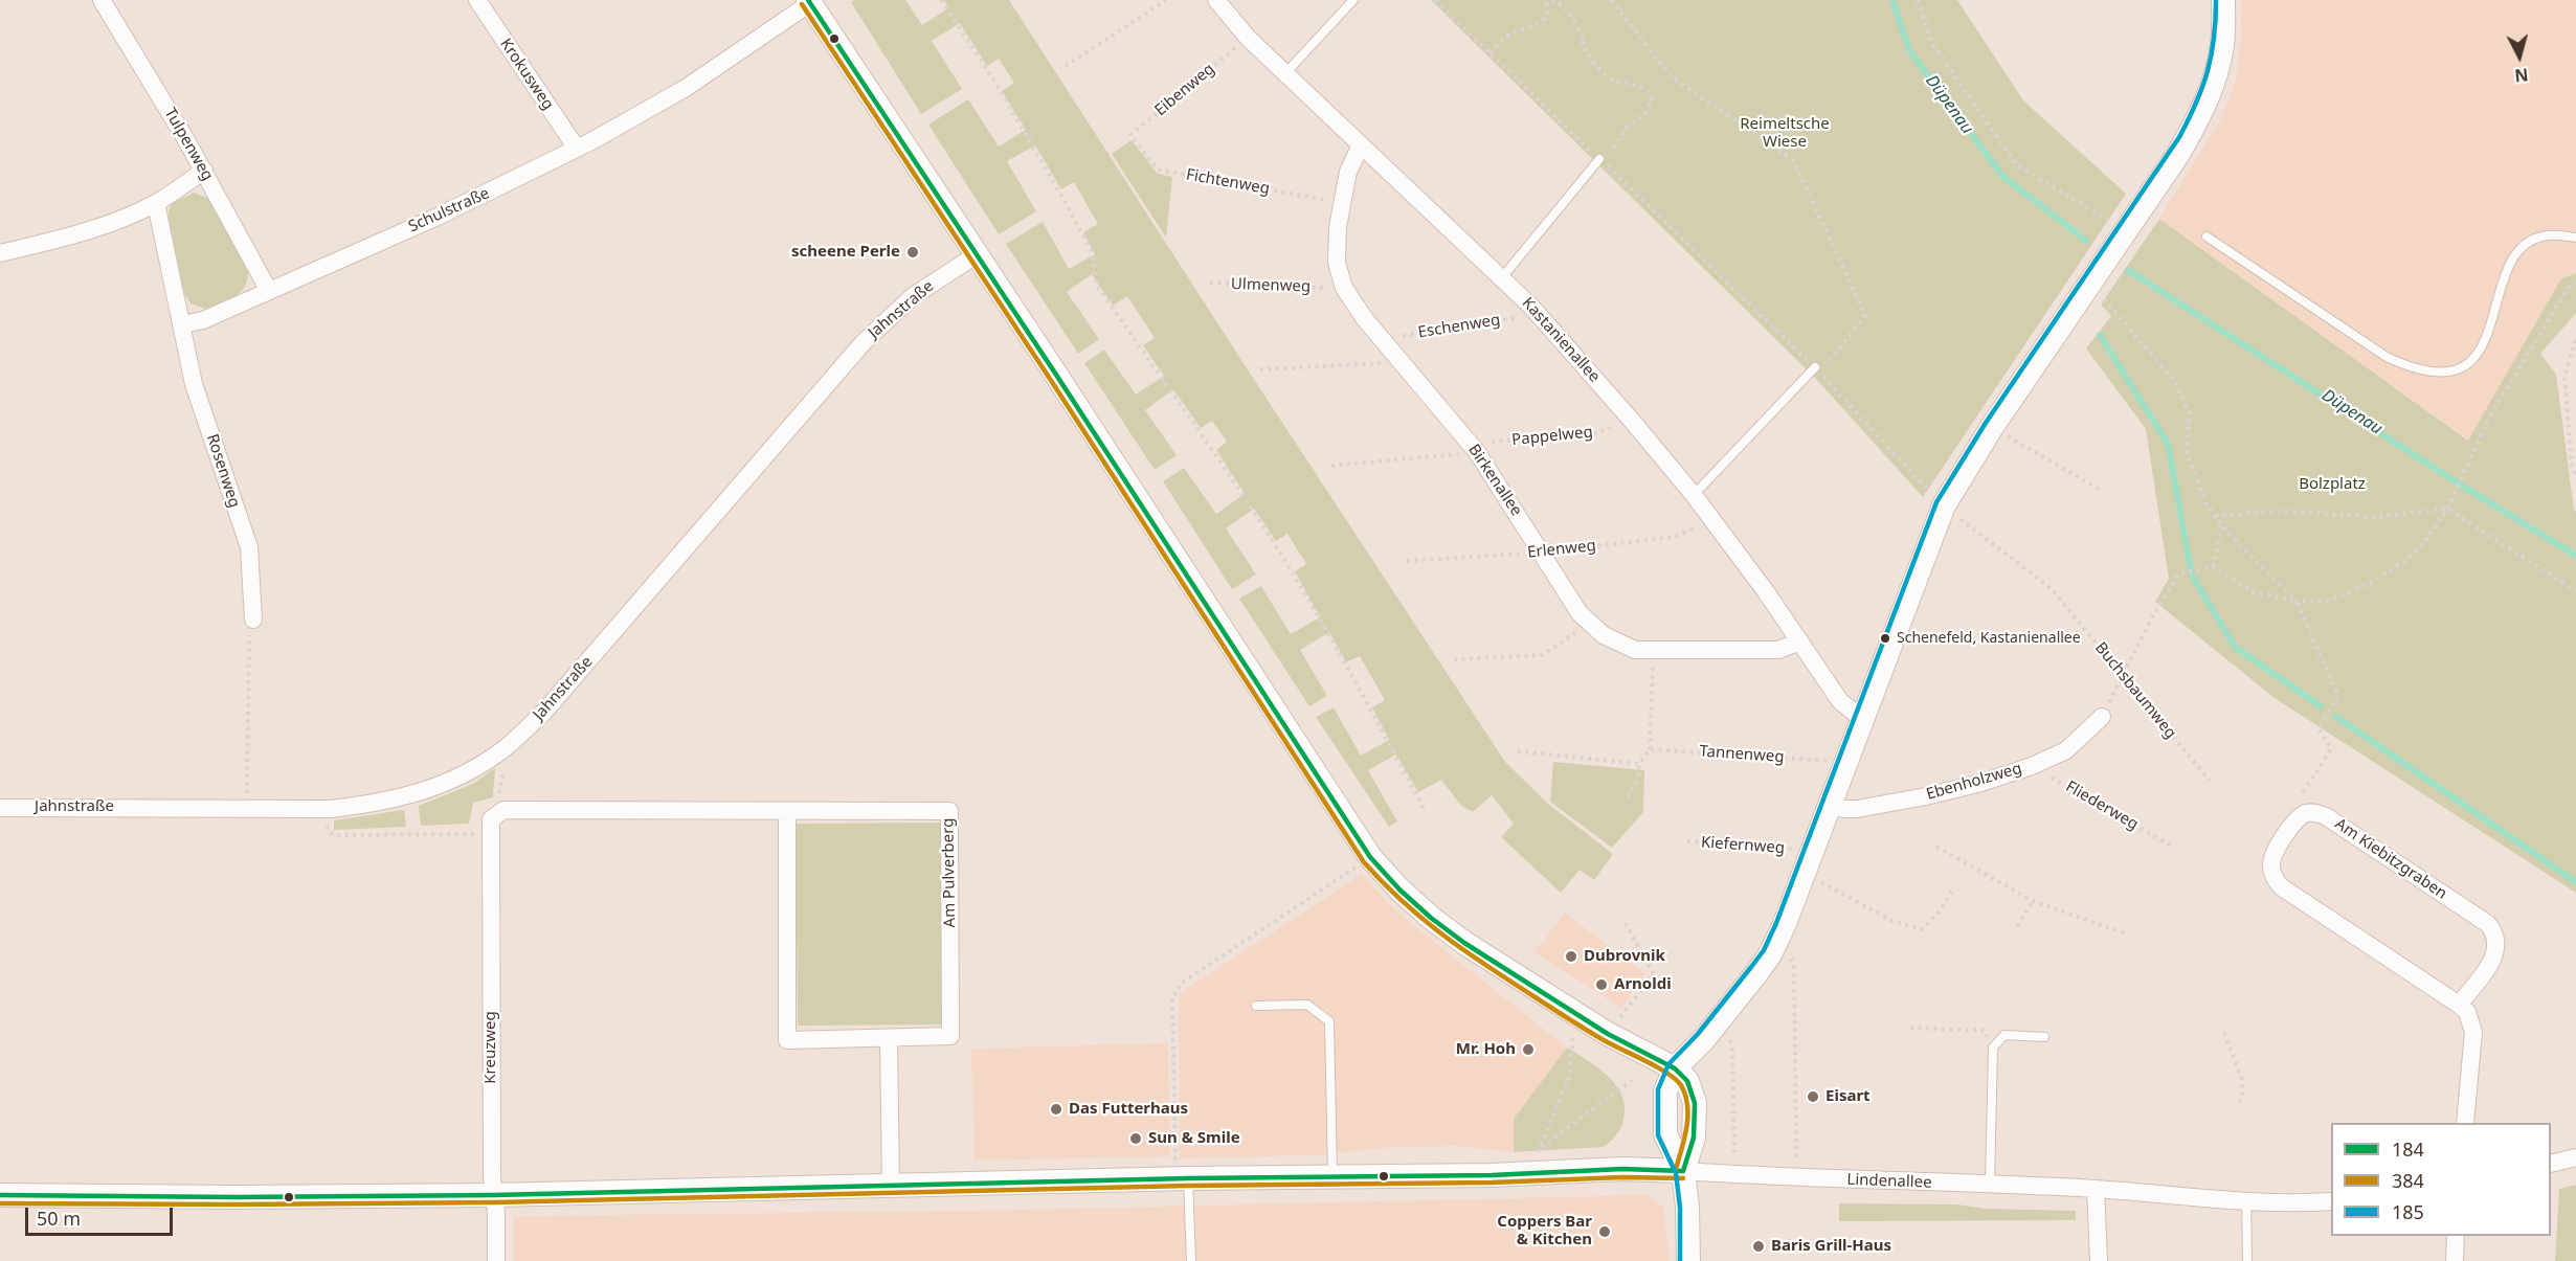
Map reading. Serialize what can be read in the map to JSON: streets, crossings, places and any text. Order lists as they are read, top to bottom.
{
  "streets": {
    "street": [
      "Krokusweg",
      "Tulpenweg",
      "Schulstraße",
      "Jahnstraße",
      "Kastanienallee",
      "Rosenweg",
      "Birkenallee",
      "Ebenholzweg",
      "Am Kiebitzgraben",
      "Am Pulverberg",
      "Kreuzweg",
      "Lindenallee"
    ],
    "path": [
      "Eibenweg",
      "Fichtenweg",
      "Ulmenweg",
      "Eschenweg",
      "Pappelweg",
      "Erlenweg",
      "Buchsbaumweg",
      "Tannenweg",
      "Fliederweg",
      "Kiefernweg"
    ]
  },
  "crossings": [
    ["Krokusweg", "Schulstraße"],
    ["Eibenweg", "Fichtenweg"],
    ["Tulpenweg", "Schulstraße"],
    ["Fichtenweg", "Birkenallee"],
    ["Schulstraße", "Rosenweg"],
    ["Eschenweg", "Kastanienallee"],
    ["Eschenweg", "Birkenallee"],
    ["Kastanienallee", "Pappelweg"],
    ["Kastanienallee", "Birkenallee"],
    ["Kastanienallee", "Erlenweg"],
    ["Pappelweg", "Birkenallee"],
    ["Birkenallee", "Erlenweg"],
    ["Ebenholzweg", "Fliederweg"]
  ],
  "water": ["Düpenau"],
  "parks": ["Reimeltsche Wiese", "Bolzplatz"],
  "places": [
    "scheene Perle",
    "Schenefeld, Kastanienallee",
    "Dubrovnik",
    "Arnoldi",
    "Mr. Hoh",
    "Eisart",
    "Das Futterhaus",
    "Sun & Smile",
    "Coppers Bar & Kitchen",
    "Baris Grill-Haus"
  ],
  "lines": ["transit line 184", "transit line 185", "transit line 384"],
  "legend": ["184", "384", "185"],
  "scale_bar": "50 m",
  "north": "bottom"
}
